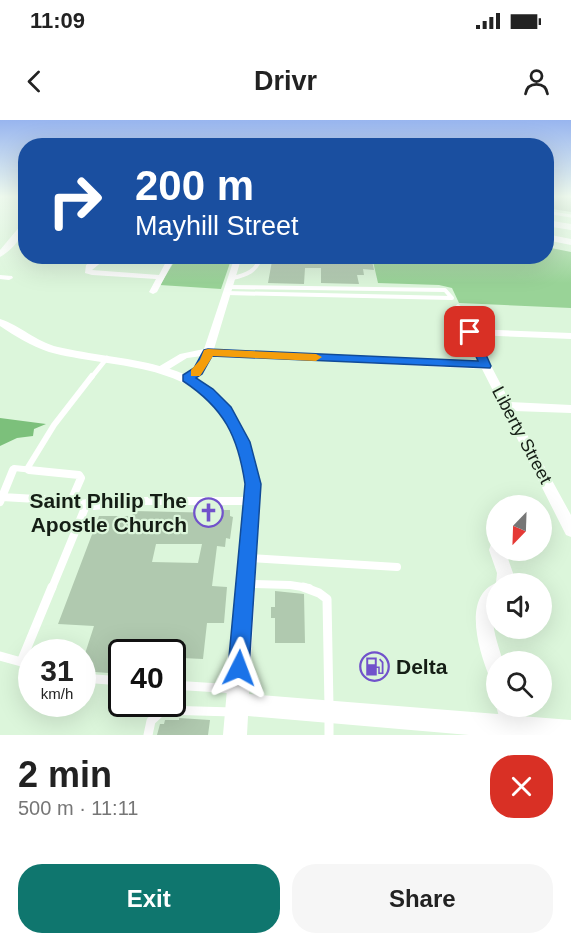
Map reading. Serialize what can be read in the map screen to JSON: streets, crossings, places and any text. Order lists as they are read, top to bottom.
{
  "streets": {
    "street": ["Liberty Street"]
  },
  "places": {
    "church": ["Saint Philip The Apostle Church"],
    "fuel station": ["Delta"]
  },
  "north": "bottom left",
  "page": {
    "status": "11:09",
    "header": "Drivr",
    "turn": ["200 m", "Mayhill Street"],
    "speed": "31 km/h",
    "limit": "40",
    "heading": ["2 min", "500 m · 11:11"],
    "buttons": ["Exit", "Share"]
  }
}
